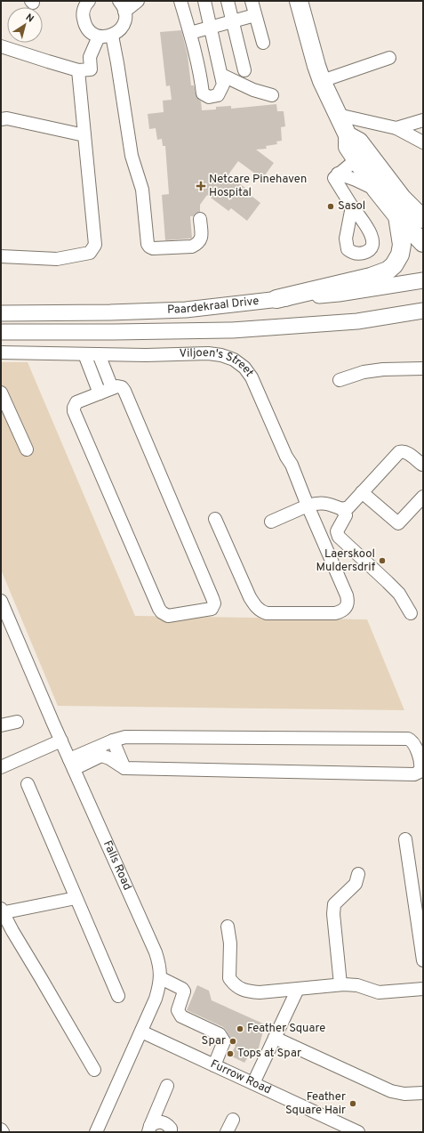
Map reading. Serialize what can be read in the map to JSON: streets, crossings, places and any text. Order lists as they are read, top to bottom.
{
  "streets": {
    "main road": ["Paardekraal Drive"],
    "street": ["Viljoen's Street", "Falls Road", "Furrow Road"]
  },
  "crossings": [
    ["Falls Road", "Furrow Road"]
  ],
  "places": {
    "health": ["Netcare Pinehaven Hospital"],
    "other": [
      "Sasol",
      "Laerskool Muldersdrif",
      "Feather Square",
      "Spar",
      "Tops at Spar",
      "Feather Square Hair"
    ]
  },
  "north": "top right"
}
